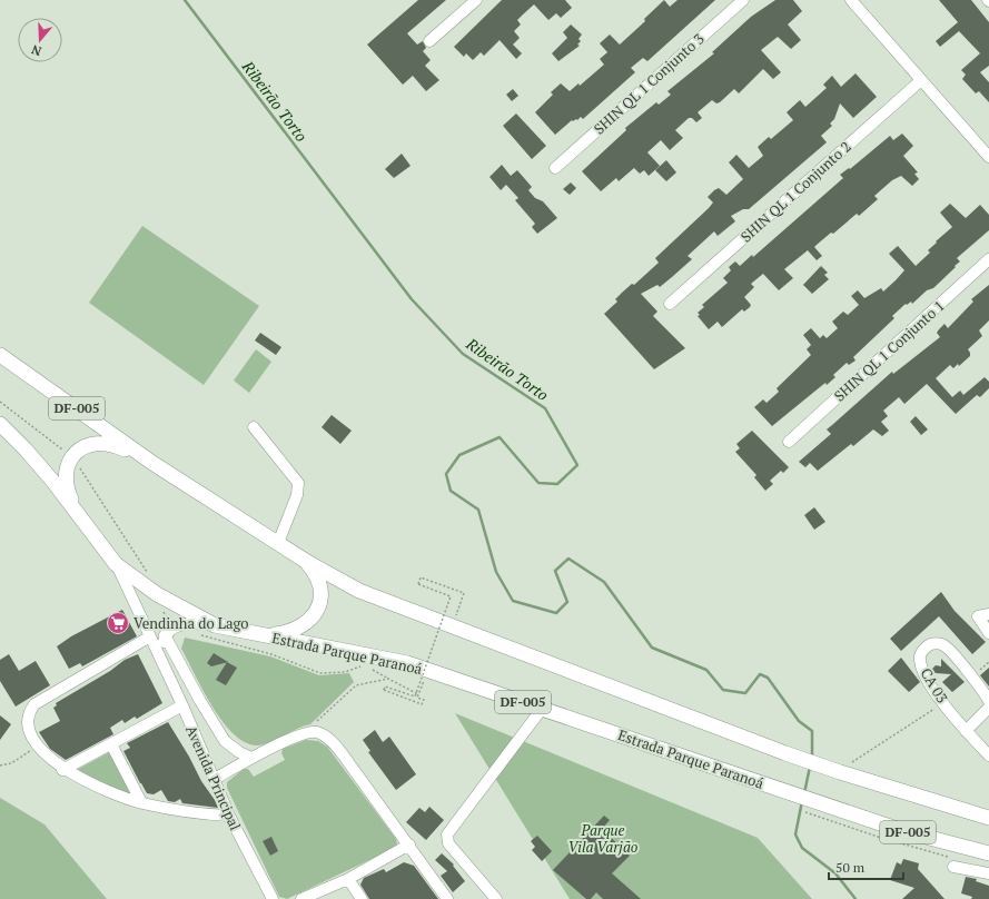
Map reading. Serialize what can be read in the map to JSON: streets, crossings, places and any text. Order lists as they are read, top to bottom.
{
  "streets": {
    "main road": ["DF-005", "Estrada Parque Paranoá"],
    "street": [
      "SHIN QL 1 Conjunto 3",
      "SHIN QL 1 Conjunto 2",
      "SHIN QL 1 Conjunto 1",
      "CA 03",
      "Avenida Principal"
    ]
  },
  "crossings": [
    ["Estrada Parque Paranoá", "Avenida Principal"]
  ],
  "water": ["Ribeirão Torto"],
  "parks": ["Parque Vila Varjão"],
  "places": {
    "supermarket": ["Vendinha do Lago"]
  },
  "scale_bar": "50 m",
  "north": "bottom"
}
